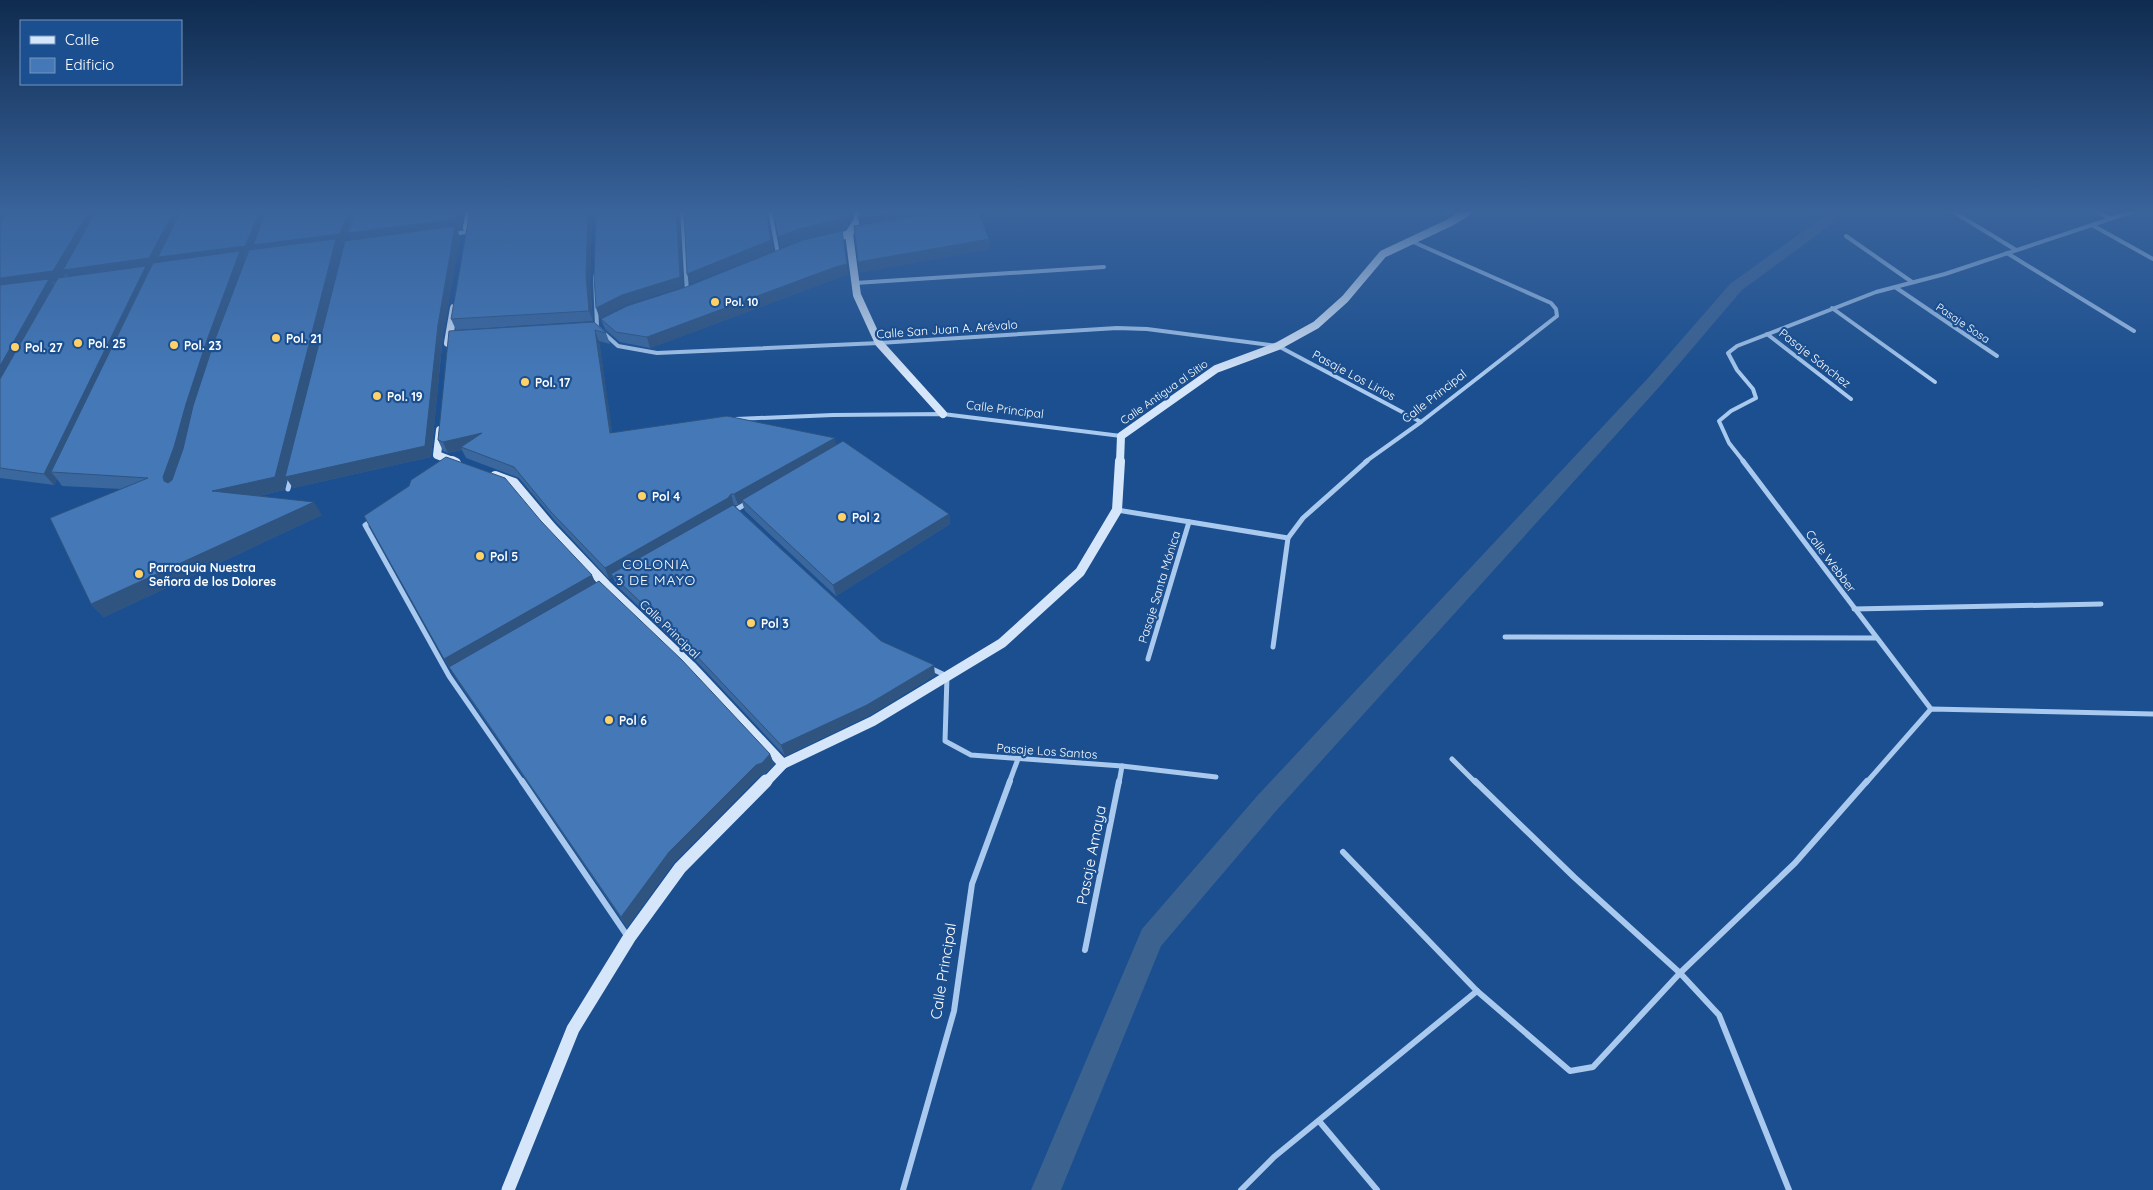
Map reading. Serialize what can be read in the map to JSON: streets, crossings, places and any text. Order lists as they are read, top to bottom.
{
  "streets": {
    "street": [
      "Pasaje Sosa",
      "Calle San Juan A. Arévalo",
      "Pasaje Sánchez",
      "Pasaje Los Lirios",
      "Calle Antigua al Sitio",
      "Calle Principal",
      "Calle Webber",
      "Pasaje Santa Mónica",
      "Pasaje Los Santos",
      "Pasaje Amaya"
    ]
  },
  "crossings": [
    ["Calle San Juan A. Arévalo", "Pasaje Los Lirios"],
    ["Calle San Juan A. Arévalo", "Calle Antigua al Sitio"],
    ["Pasaje Sánchez", "Calle Webber"],
    ["Pasaje Los Lirios", "Calle Antigua al Sitio"],
    ["Pasaje Los Lirios", "Calle Principal"],
    ["Calle Antigua al Sitio", "Calle Principal"],
    ["Calle Principal", "Pasaje Los Santos"],
    ["Pasaje Los Santos", "Pasaje Amaya"]
  ],
  "districts": ["COLONIA 3 DE MAYO"],
  "places": [
    "Pol. 10",
    "Pol. 21",
    "Pol. 25",
    "Pol. 23",
    "Pol. 27",
    "Pol. 17",
    "Pol. 19",
    "Pol 4",
    "Pol 2",
    "Pol 5",
    "Parroquia Nuestra Señora de los Dolores",
    "Pol 3",
    "Pol 6"
  ],
  "legend": ["Calle", "Edificio"]
}
